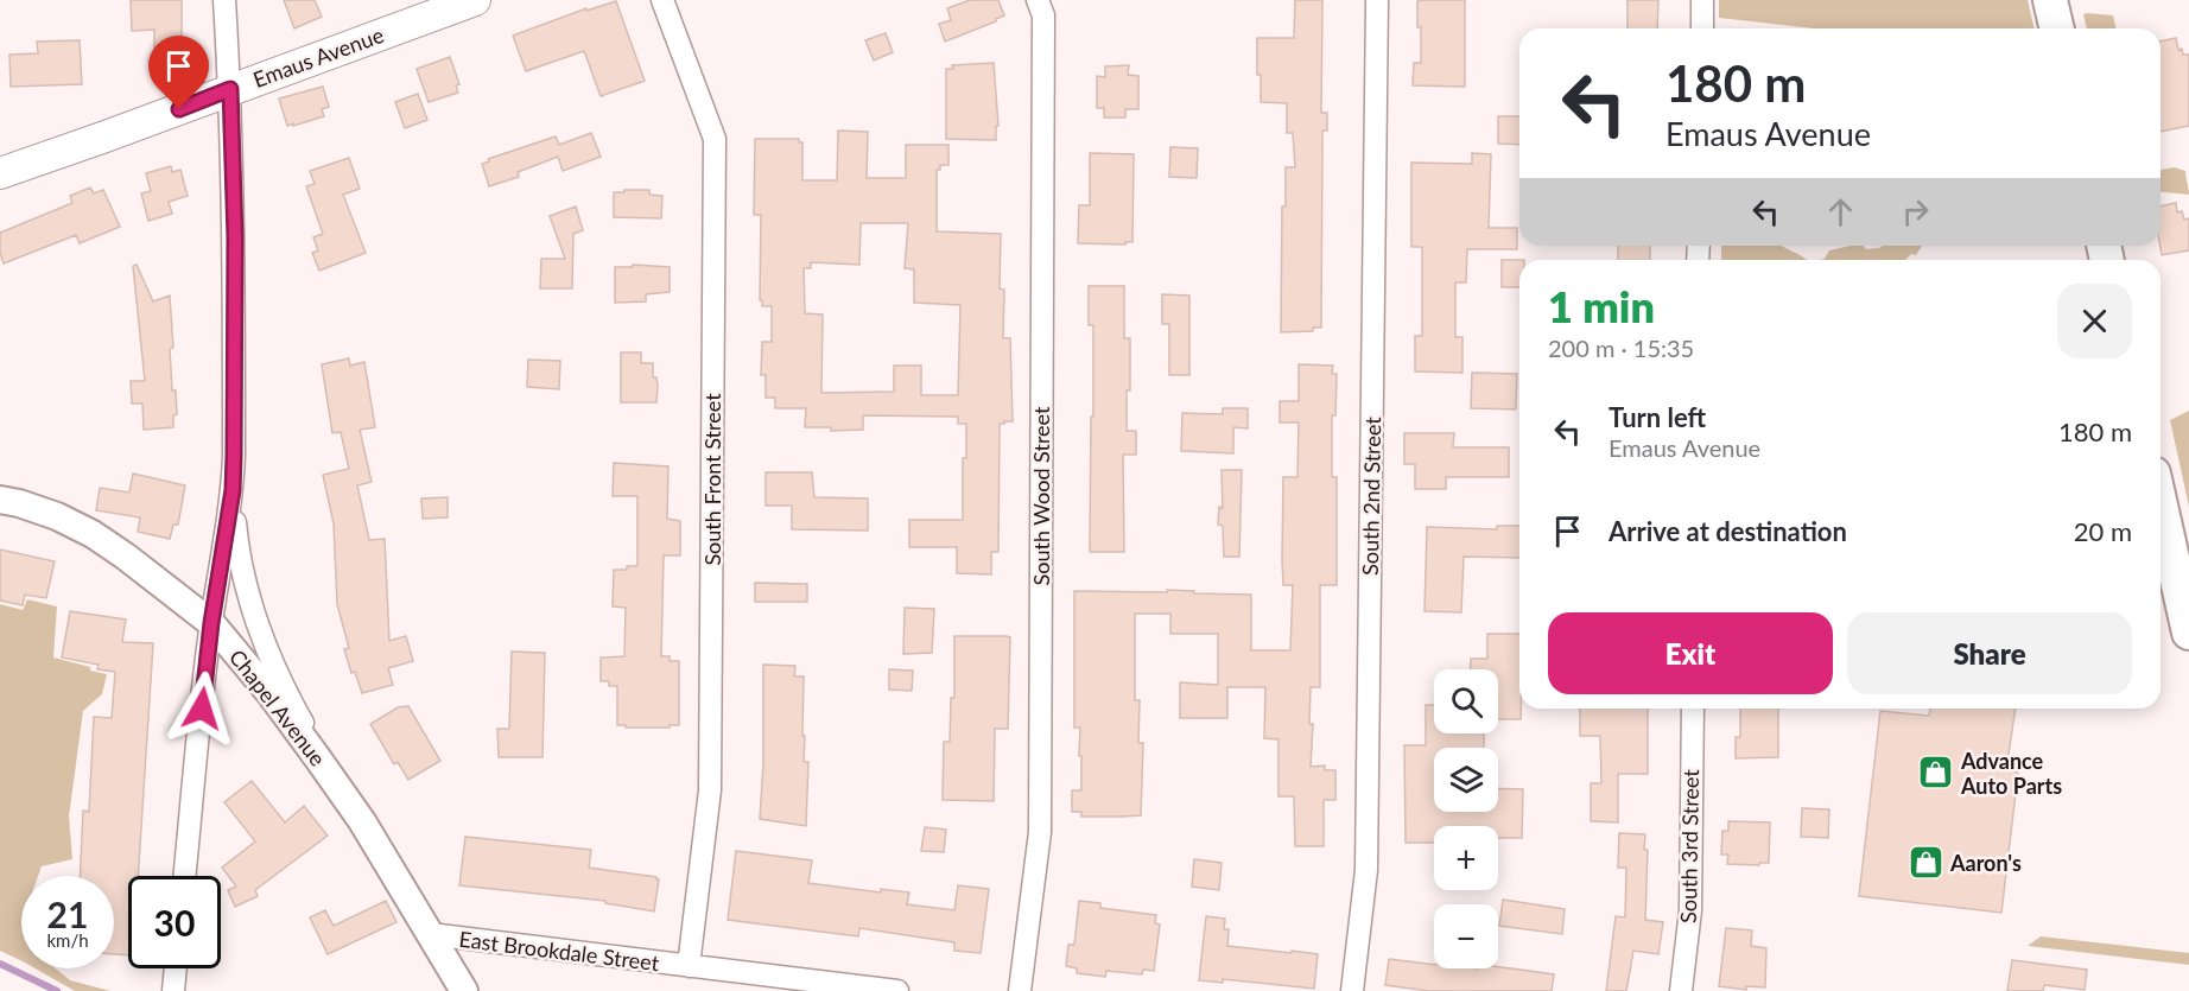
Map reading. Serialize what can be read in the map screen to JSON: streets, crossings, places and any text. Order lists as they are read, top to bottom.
{
  "streets": {
    "main road": ["Emaus Avenue"],
    "street": [
      "South Front Street",
      "South Wood Street",
      "South 2nd Street",
      "Chapel Avenue",
      "South 3rd Street",
      "East Brookdale Street"
    ]
  },
  "crossings": [
    ["South Front Street", "East Brookdale Street"],
    ["Chapel Avenue", "East Brookdale Street"]
  ],
  "places": {
    "shop": ["Advance Auto Parts", "Aaron's"]
  },
  "page": {
    "turn": ["180 m", "Emaus Avenue"],
    "heading": ["1 min", "200 m · 15:35"],
    "list": [
      {
        "name": "Turn left",
        "note": "Emaus Avenue",
        "value": "180 m"
      },
      {
        "name": "Arrive at destination",
        "value": "20 m"
      }
    ],
    "buttons": ["Exit", "Share"],
    "map_buttons": ["+", "−"],
    "speed": "21 km/h",
    "limit": "30"
  }
}
